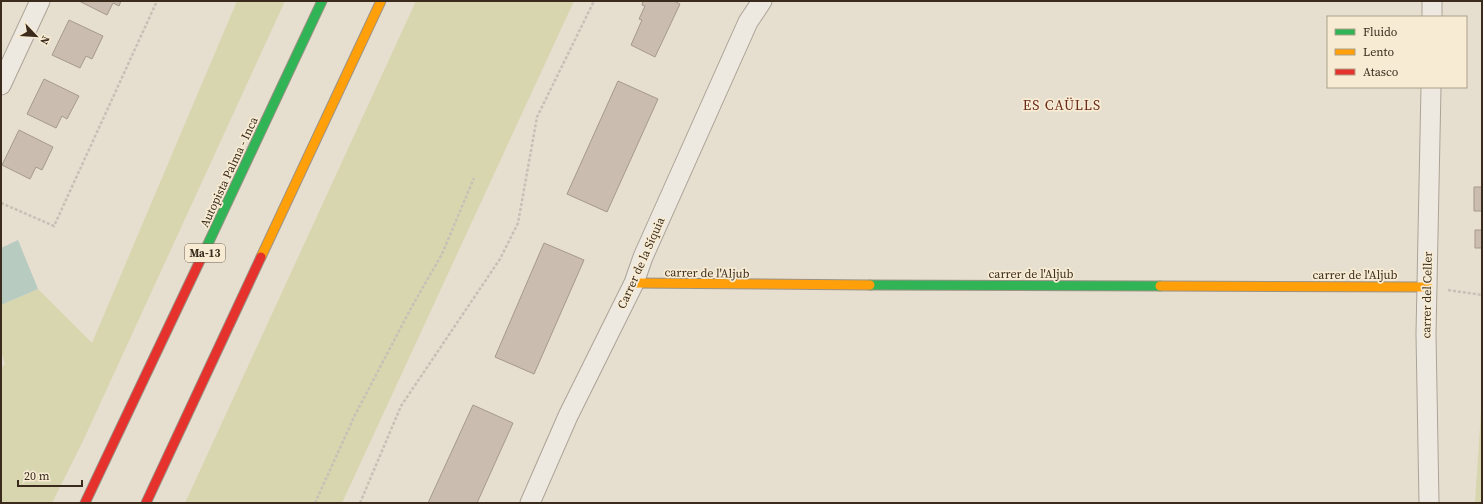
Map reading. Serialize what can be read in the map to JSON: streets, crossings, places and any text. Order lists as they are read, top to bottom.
{
  "streets": {
    "main road": ["Autopista Palma - Inca", "Ma-13", "carrer de l'Aljub"],
    "street": ["Carrer de la Síquia", "carrer del Celler"]
  },
  "crossings": [
    ["Carrer de la Síquia", "carrer de l'Aljub"],
    ["carrer de l'Aljub", "carrer del Celler"]
  ],
  "districts": ["ES CAÜLLS"],
  "legend": ["Fluido", "Lento", "Atasco"],
  "scale_bar": "20 m",
  "north": "bottom right"
}
